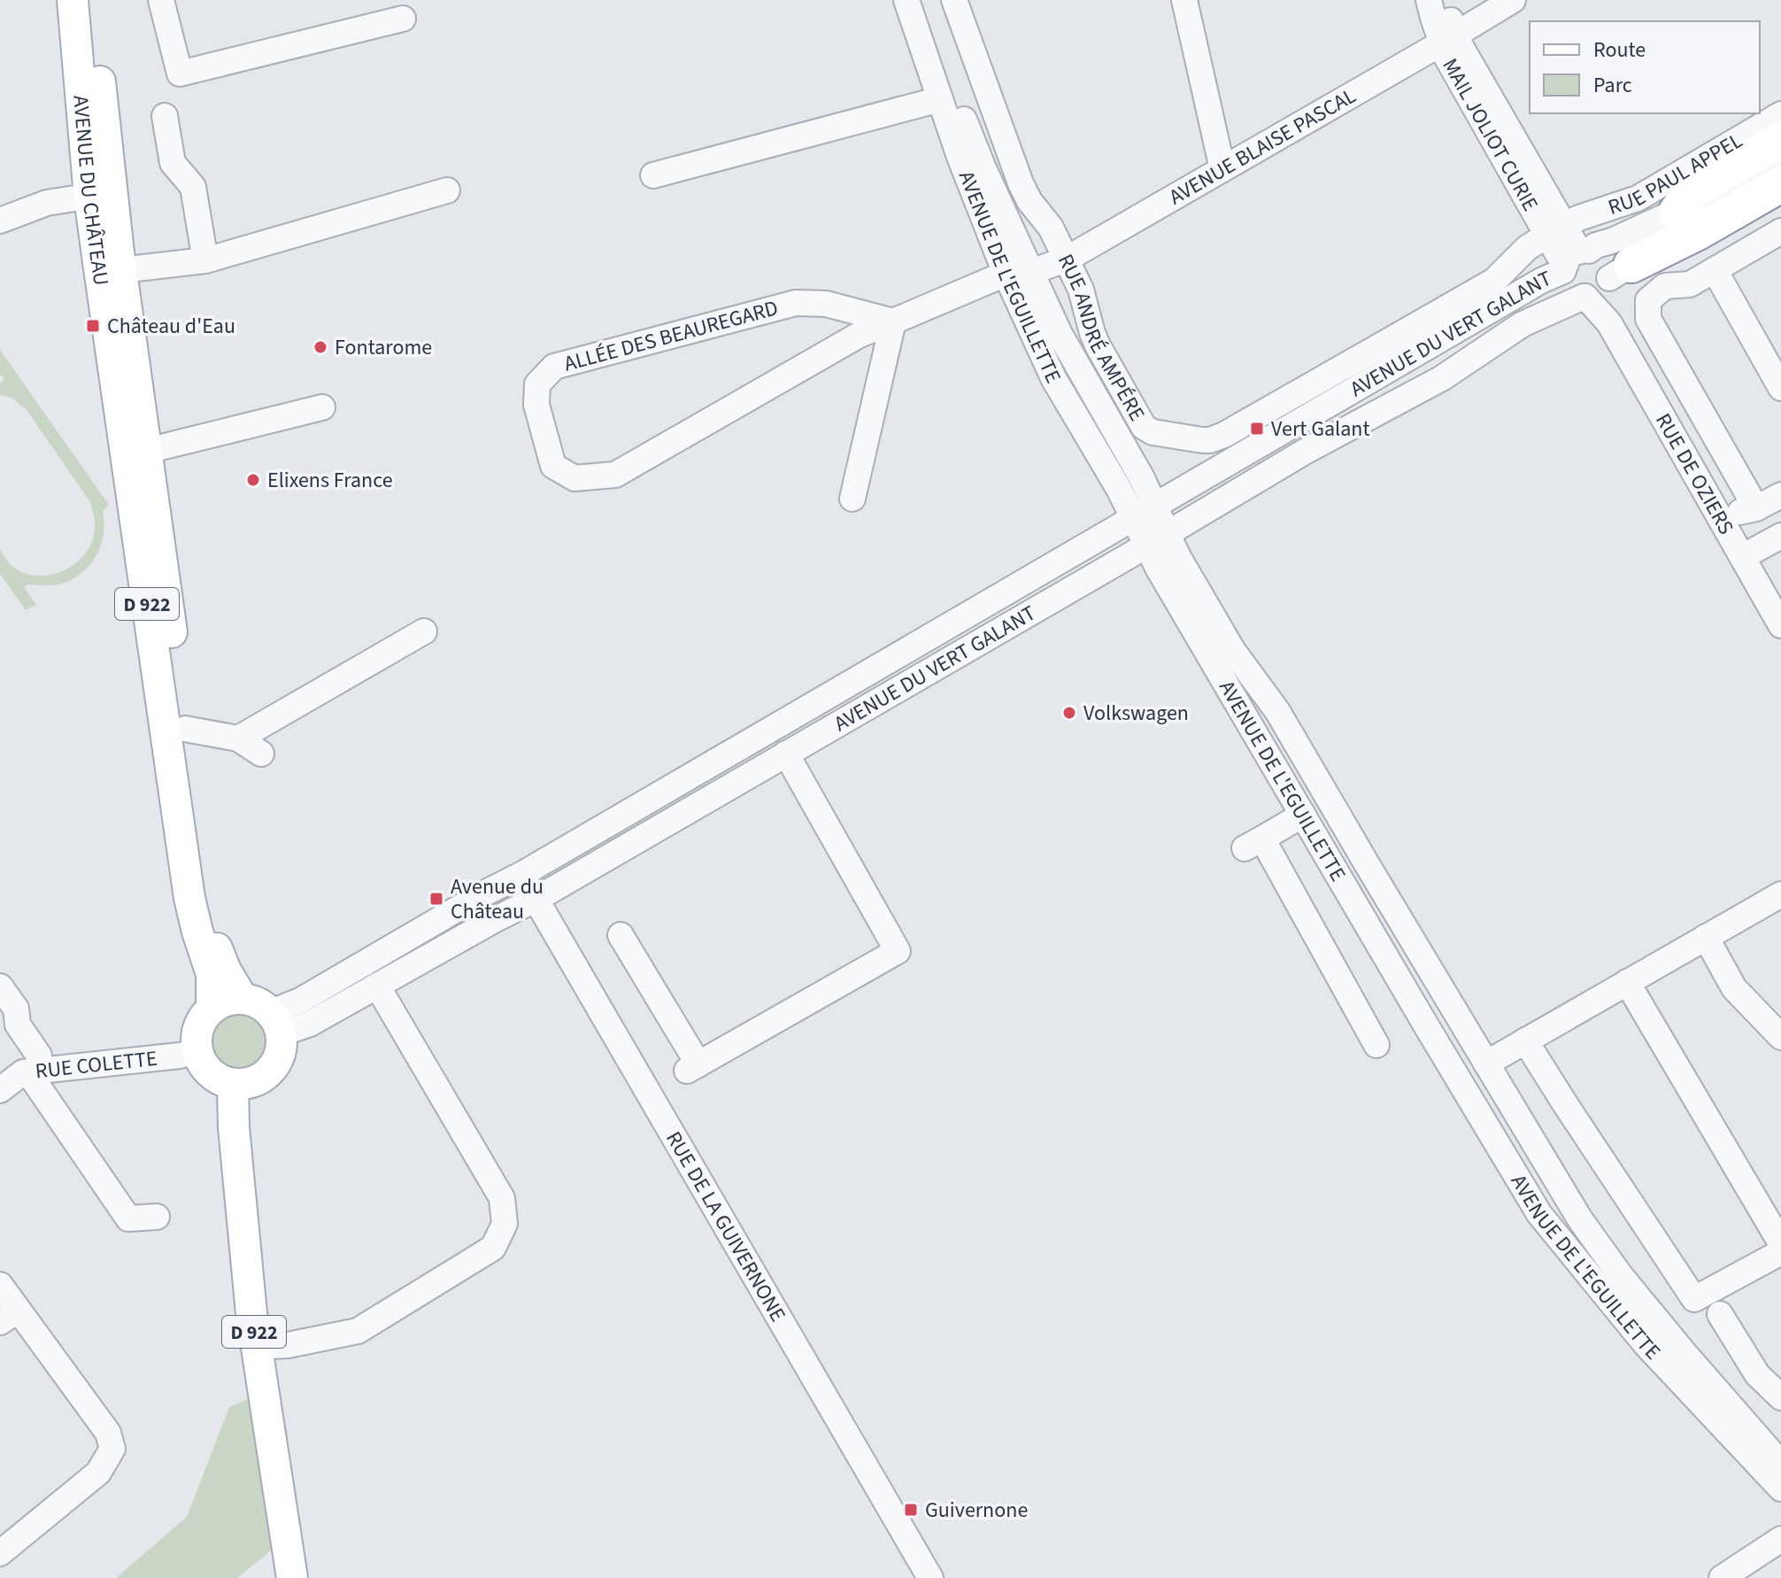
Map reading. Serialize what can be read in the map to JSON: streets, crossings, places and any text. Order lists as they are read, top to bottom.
{
  "streets": {
    "main road": ["AVENUE DU CHÂTEAU", "D 922"],
    "street": [
      "MAIL JOLIOT CURIE",
      "AVENUE BLAISE PASCAL",
      "RUE PAUL APPEL",
      "AVENUE DE L'EGUILLETTE",
      "AVENUE DU VERT GALANT",
      "ALLÉE DES BEAUREGARD",
      "RUE ANDRÉ AMPÉRE",
      "RUE DE OZIERS",
      "RUE COLETTE",
      "RUE DE LA GUIVERNONE"
    ]
  },
  "crossings": [
    ["MAIL JOLIOT CURIE", "AVENUE BLAISE PASCAL"],
    ["MAIL JOLIOT CURIE", "RUE PAUL APPEL"],
    ["MAIL JOLIOT CURIE", "AVENUE DU VERT GALANT"],
    ["MAIL JOLIOT CURIE", "RUE ANDRÉ AMPÉRE"],
    ["MAIL JOLIOT CURIE", "RUE DE OZIERS"],
    ["AVENUE BLAISE PASCAL", "AVENUE DE L'EGUILLETTE"],
    ["AVENUE BLAISE PASCAL", "ALLÉE DES BEAUREGARD"],
    ["AVENUE BLAISE PASCAL", "RUE ANDRÉ AMPÉRE"],
    ["RUE PAUL APPEL", "RUE ANDRÉ AMPÉRE"],
    ["AVENUE DU CHÂTEAU", "AVENUE DU VERT GALANT"],
    ["AVENUE DU CHÂTEAU", "D 922"],
    ["AVENUE DU CHÂTEAU", "RUE COLETTE"],
    ["AVENUE DE L'EGUILLETTE", "AVENUE DU VERT GALANT"],
    ["AVENUE DE L'EGUILLETTE", "ALLÉE DES BEAUREGARD"],
    ["AVENUE DU VERT GALANT", "RUE DE OZIERS"],
    ["AVENUE DU VERT GALANT", "D 922"],
    ["AVENUE DU VERT GALANT", "RUE COLETTE"],
    ["AVENUE DU VERT GALANT", "RUE DE LA GUIVERNONE"],
    ["D 922", "RUE COLETTE"]
  ],
  "places": {
    "transit": [
      "Château d'Eau",
      "Vert Galant",
      "Avenue du Château",
      "Guivernone"
    ],
    "other": ["Fontarome", "Elixens France", "Volkswagen"]
  },
  "legend": ["Route", "Parc"]
}
